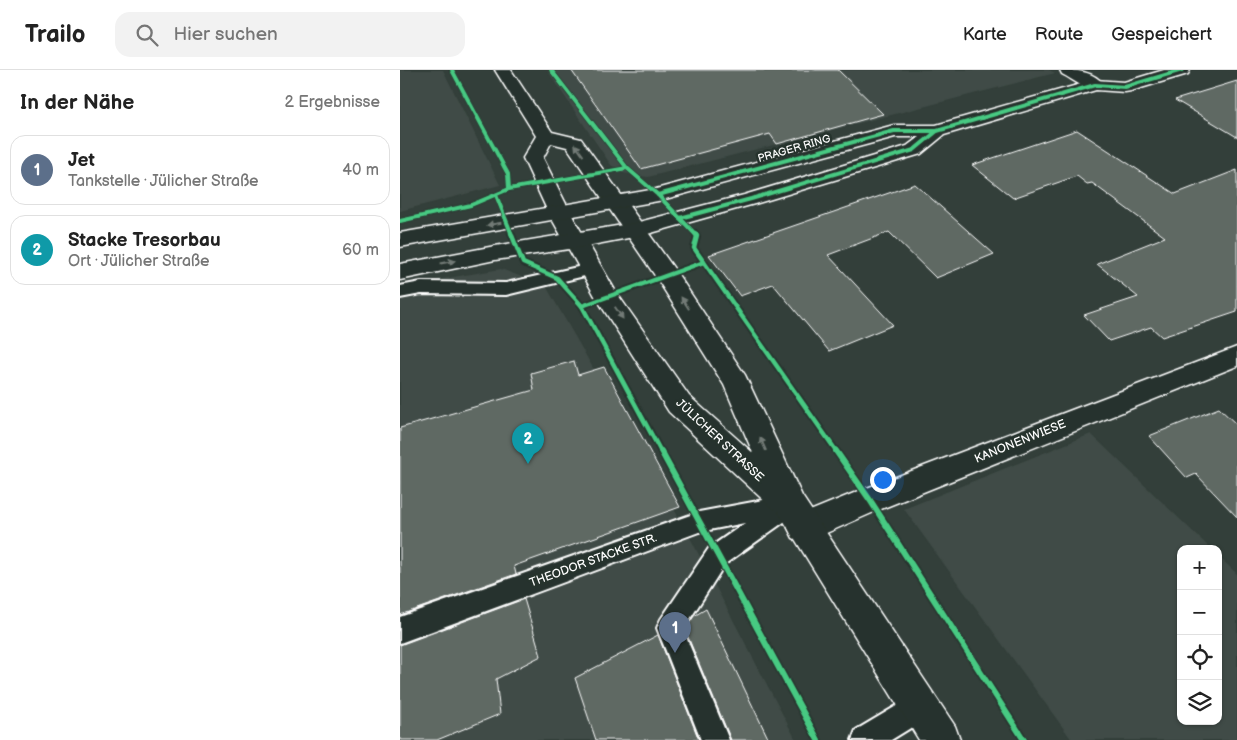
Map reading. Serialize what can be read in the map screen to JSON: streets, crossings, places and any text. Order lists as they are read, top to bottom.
{
  "streets": {
    "main road": ["PRAGER RING", "JÜLICHER STRASSE", "KANONENWIESE"],
    "lane": ["THEODOR STACKE STR."]
  },
  "crossings": [
    ["PRAGER RING", "JÜLICHER STRASSE"],
    ["JÜLICHER STRASSE", "KANONENWIESE"],
    ["JÜLICHER STRASSE", "THEODOR STACKE STR."],
    ["KANONENWIESE", "THEODOR STACKE STR."]
  ],
  "page": {
    "header": "Trailo",
    "search": "Hier suchen",
    "nav": ["Karte", "Route", "Gespeichert"],
    "heading": ["In der Nähe", "2 Ergebnisse"],
    "list": [
      {
        "mark": "1",
        "name": "Jet",
        "note": "Tankstelle · Jülicher Straße",
        "value": "40 m"
      },
      {
        "mark": "2",
        "name": "Stacke Tresorbau",
        "note": "Ort · Jülicher Straße",
        "value": "60 m"
      }
    ],
    "pins": ["2", "1"],
    "map_buttons": ["+", "−"]
  }
}
